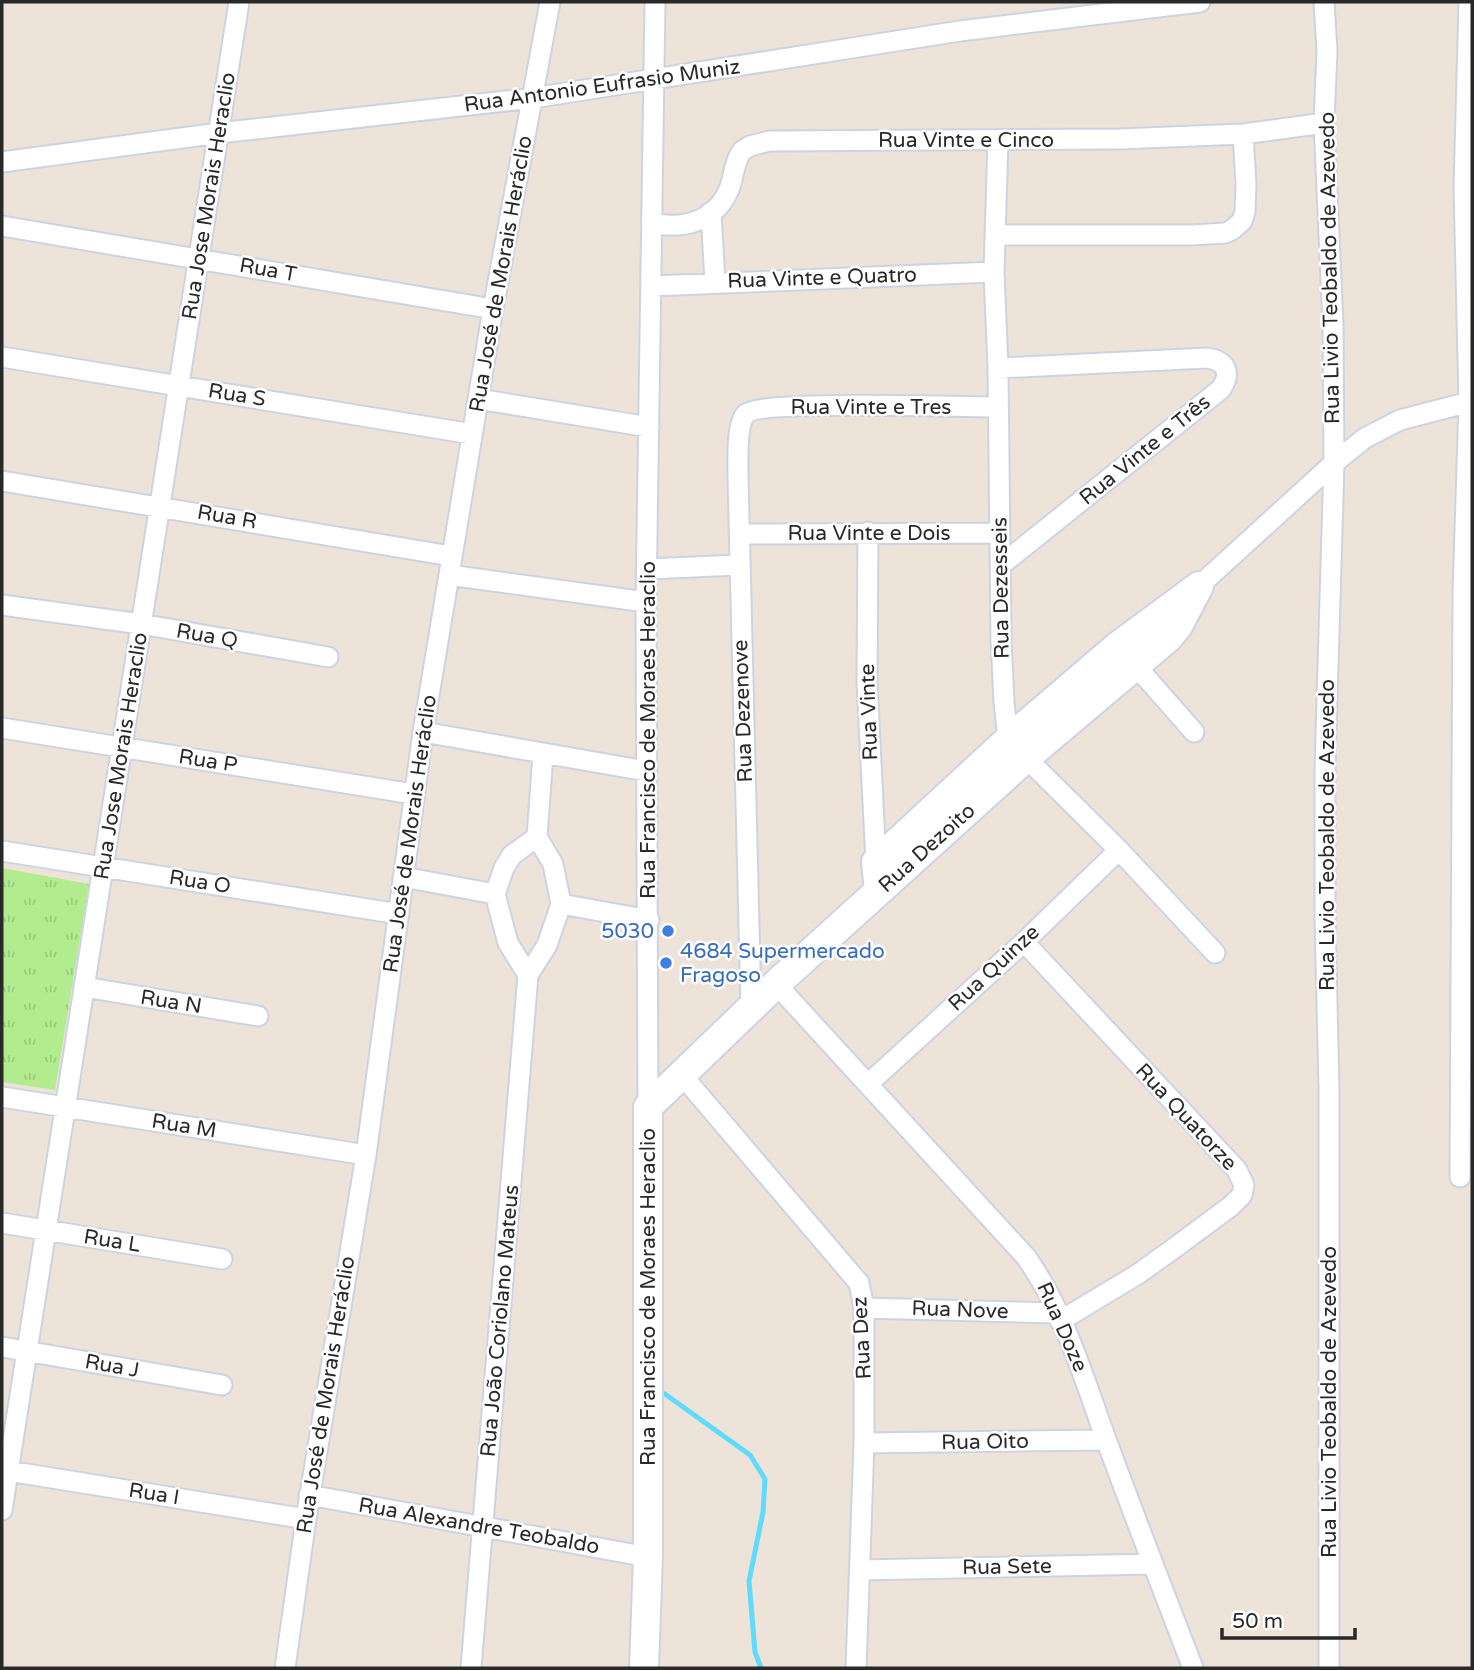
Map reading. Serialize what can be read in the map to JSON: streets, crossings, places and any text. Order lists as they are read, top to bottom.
{
  "streets": {
    "street": [
      "Rua Antonio Eufrasio Muniz",
      "Rua Vinte e Cinco",
      "Rua Jose Morais Heraclio",
      "Rua Livio Teobaldo de Azevedo",
      "Rua T",
      "Rua José de Morais Heráclio",
      "Rua Vinte e Quatro",
      "Rua S",
      "Rua Vinte e Tres",
      "Rua Vinte e Três",
      "Rua R",
      "Rua Vinte e Dois",
      "Rua Dezesseis",
      "Rua Q",
      "Rua Dezenove",
      "Rua Vinte",
      "Rua Francisco de Moraes Heraclio",
      "Rua P",
      "Rua Dezoito",
      "Rua O",
      "Rua Quinze",
      "Rua N",
      "Rua Quatorze",
      "Rua M",
      "Rua L",
      "Rua Nove",
      "Rua João Coriolano Mateus",
      "Rua Doze",
      "Rua Dez",
      "Rua J",
      "Rua Oito",
      "Rua I",
      "Rua Alexandre Teobaldo",
      "Rua Sete"
    ]
  },
  "crossings": [
    ["Rua Antonio Eufrasio Muniz", "Rua Jose Morais Heraclio"],
    ["Rua Antonio Eufrasio Muniz", "Rua José de Morais Heráclio"],
    ["Rua Antonio Eufrasio Muniz", "Rua Francisco de Moraes Heraclio"],
    ["Rua Vinte e Cinco", "Rua Livio Teobaldo de Azevedo"],
    ["Rua Vinte e Cinco", "Rua Dezesseis"],
    ["Rua Vinte e Cinco", "Rua Francisco de Moraes Heraclio"],
    ["Rua Jose Morais Heraclio", "Rua T"],
    ["Rua Jose Morais Heraclio", "Rua S"],
    ["Rua Jose Morais Heraclio", "Rua R"],
    ["Rua Jose Morais Heraclio", "Rua Q"],
    ["Rua Jose Morais Heraclio", "Rua P"],
    ["Rua Jose Morais Heraclio", "Rua O"],
    ["Rua Jose Morais Heraclio", "Rua N"],
    ["Rua Jose Morais Heraclio", "Rua M"],
    ["Rua Jose Morais Heraclio", "Rua L"],
    ["Rua Jose Morais Heraclio", "Rua J"],
    ["Rua Jose Morais Heraclio", "Rua I"],
    ["Rua Livio Teobaldo de Azevedo", "Rua Dezoito"],
    ["Rua T", "Rua José de Morais Heráclio"],
    ["Rua José de Morais Heráclio", "Rua S"],
    ["Rua José de Morais Heráclio", "Rua R"],
    ["Rua José de Morais Heráclio", "Rua P"],
    ["Rua José de Morais Heráclio", "Rua O"],
    ["Rua José de Morais Heráclio", "Rua M"],
    ["Rua José de Morais Heráclio", "Rua I"],
    ["Rua José de Morais Heráclio", "Rua Alexandre Teobaldo"],
    ["Rua Vinte e Quatro", "Rua Dezesseis"],
    ["Rua Vinte e Quatro", "Rua Francisco de Moraes Heraclio"],
    ["Rua Vinte e Tres", "Rua Dezesseis"],
    ["Rua Vinte e Tres", "Rua Dezenove"],
    ["Rua Vinte e Três", "Rua Dezesseis"],
    ["Rua R", "Rua Francisco de Moraes Heraclio"],
    ["Rua Vinte e Dois", "Rua Dezesseis"],
    ["Rua Vinte e Dois", "Rua Dezenove"],
    ["Rua Vinte e Dois", "Rua Vinte"],
    ["Rua Dezesseis", "Rua Dezoito"],
    ["Rua Dezenove", "Rua Dezoito"],
    ["Rua Vinte", "Rua Dezoito"],
    ["Rua Francisco de Moraes Heraclio", "Rua Dezoito"],
    ["Rua Francisco de Moraes Heraclio", "Rua Alexandre Teobaldo"],
    ["Rua Dezoito", "Rua Doze"],
    ["Rua Dezoito", "Rua Dez"],
    ["Rua Quinze", "Rua Quatorze"],
    ["Rua Quinze", "Rua Doze"],
    ["Rua Quatorze", "Rua Nove"],
    ["Rua Quatorze", "Rua Doze"],
    ["Rua Nove", "Rua Doze"],
    ["Rua Nove", "Rua Dez"],
    ["Rua João Coriolano Mateus", "Rua Alexandre Teobaldo"],
    ["Rua Doze", "Rua Oito"],
    ["Rua Doze", "Rua Sete"],
    ["Rua Dez", "Rua Oito"],
    ["Rua Dez", "Rua Sete"]
  ],
  "places": ["5030", "4684 Supermercado Fragoso"],
  "scale_bar": "50 m"
}
